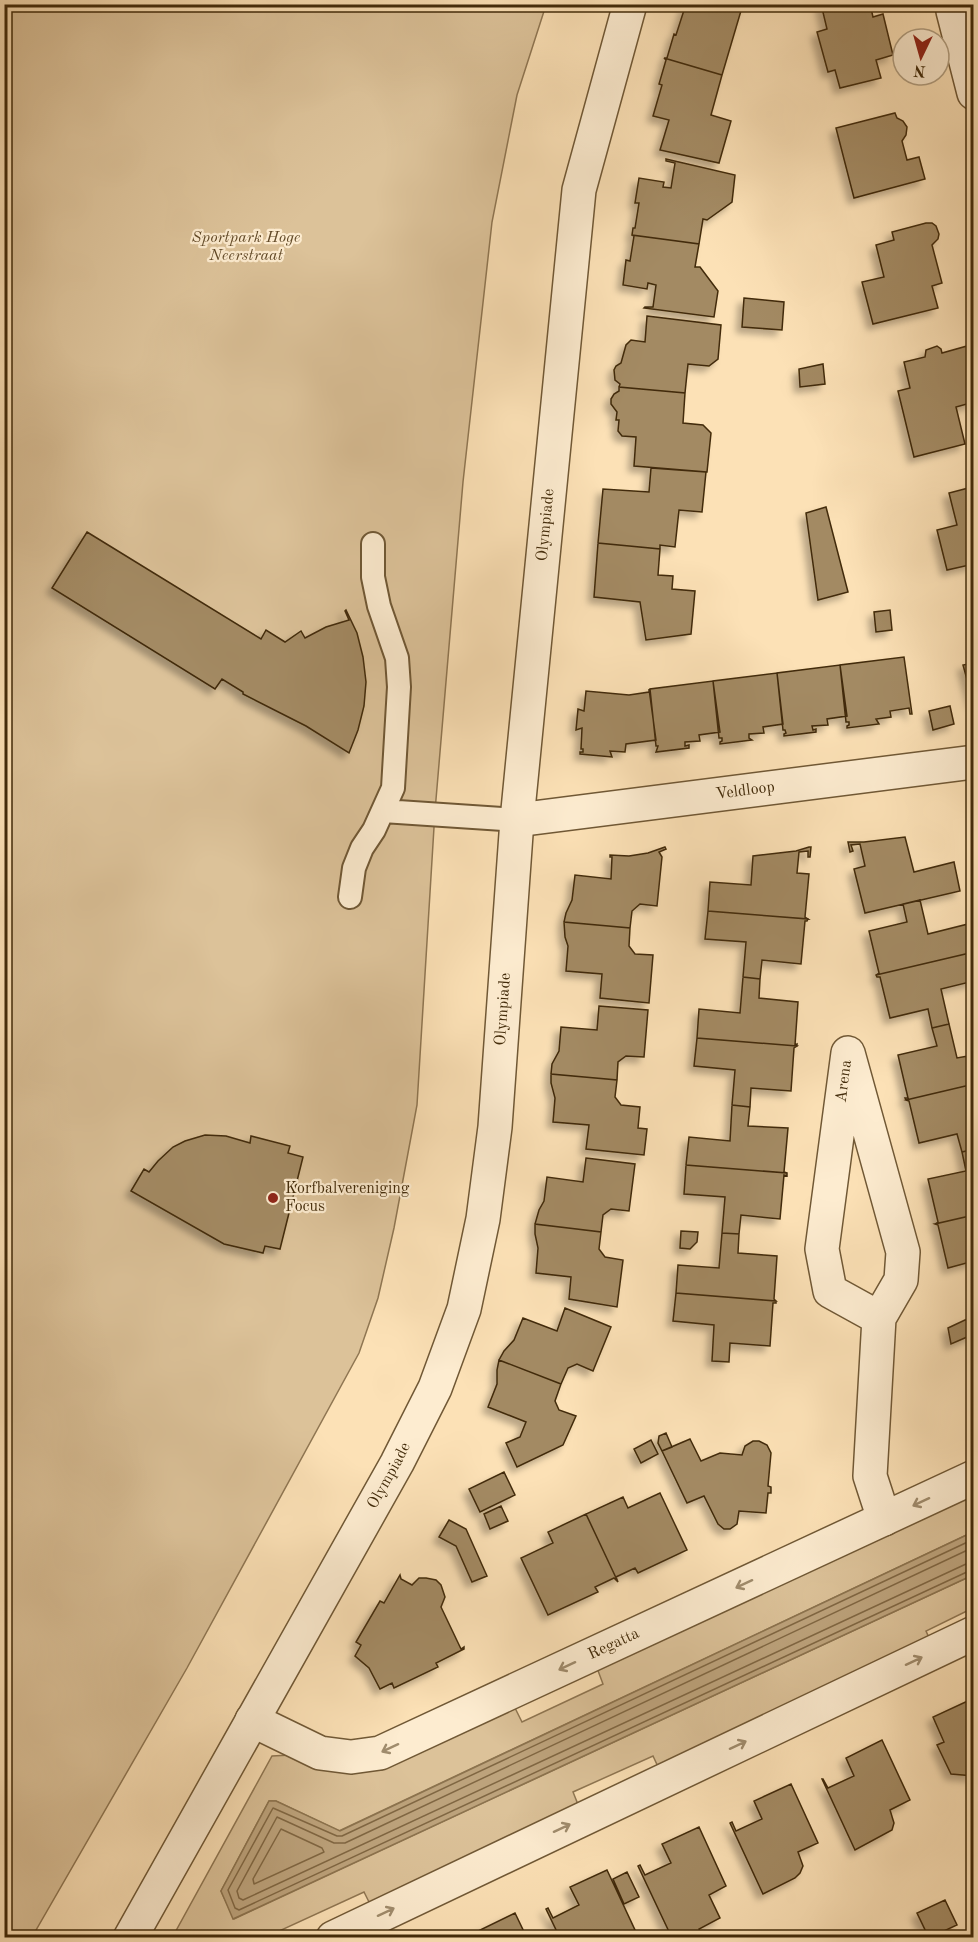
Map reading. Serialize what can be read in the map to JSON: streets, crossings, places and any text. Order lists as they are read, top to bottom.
{
  "streets": {
    "street": [
      "Olympiade",
      "Veldloop",
      "Arena",
      "Regatta"
    ]
  },
  "crossings": [
    ["Olympiade", "Veldloop"],
    ["Olympiade", "Regatta"],
    ["Arena", "Regatta"]
  ],
  "parks": ["Sportpark Hoge Neerstraat"],
  "places": ["Korfbalvereniging Focus"],
  "north": "bottom"
}
